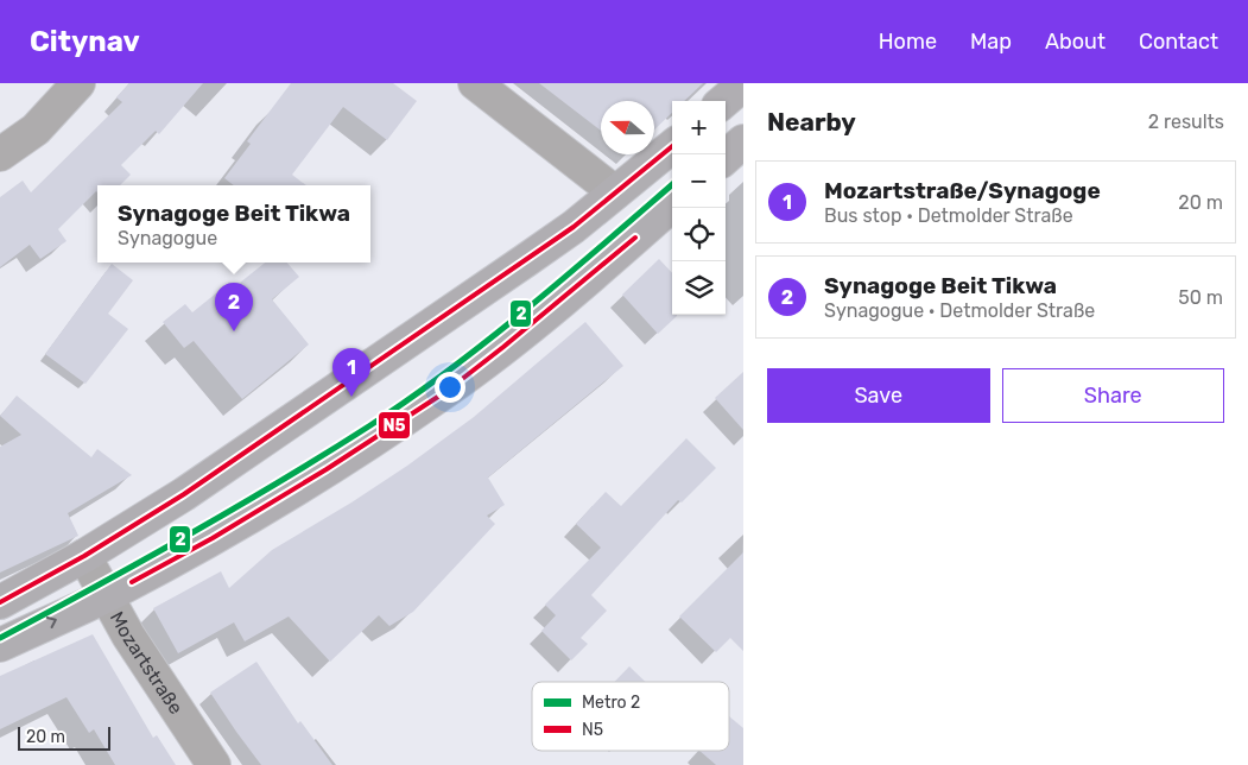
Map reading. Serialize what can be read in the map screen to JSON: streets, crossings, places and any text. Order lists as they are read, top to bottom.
{
  "streets": {
    "street": ["Mozartstraße"]
  },
  "lines": ["transit line N5", "metro line 2"],
  "legend": ["Metro 2", "N5"],
  "scale_bar": "20 m",
  "north": "left",
  "page": {
    "header": "Citynav",
    "nav": [
      "Home",
      "Map",
      "About",
      "Contact"
    ],
    "heading": ["Nearby", "2 results"],
    "map_buttons": ["+", "−"],
    "list": [
      {
        "mark": "1",
        "name": "Mozartstraße/Synagoge",
        "note": "Bus stop · Detmolder Straße",
        "value": "20 m"
      },
      {
        "mark": "2",
        "name": "Synagoge Beit Tikwa",
        "note": "Synagogue · Detmolder Straße",
        "value": "50 m"
      }
    ],
    "popup": ["Synagoge Beit Tikwa", "Synagogue"],
    "pins": ["2", "1"],
    "buttons": ["Save", "Share"],
    "scale": "20 m"
  }
}
